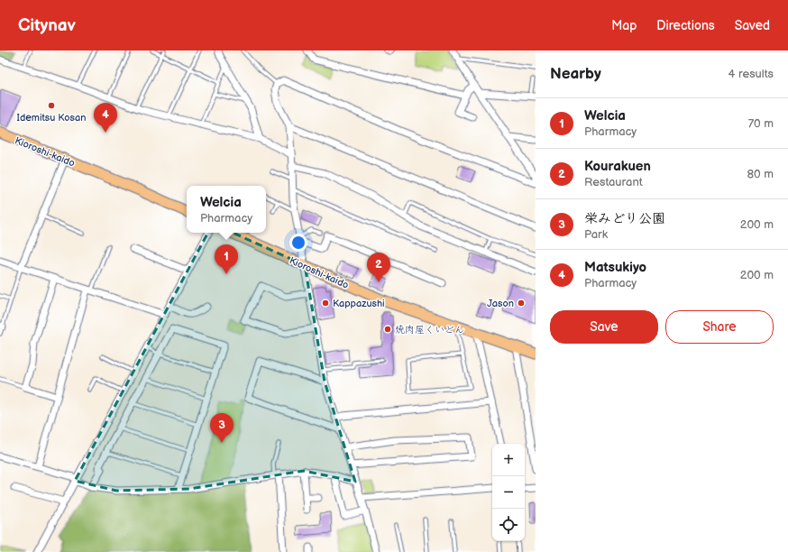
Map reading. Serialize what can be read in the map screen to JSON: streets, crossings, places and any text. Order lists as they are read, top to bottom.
{
  "streets": {
    "main road": ["Kioroshi-kaido"]
  },
  "places": [
    "Idemitsu Kosan",
    "Kappazushi",
    "Jason",
    "焼肉屋くいどん"
  ],
  "page": {
    "header": "Citynav",
    "nav": ["Map", "Directions", "Saved"],
    "heading": ["Nearby", "4 results"],
    "list": [
      {
        "mark": "1",
        "name": "Welcia",
        "note": "Pharmacy",
        "value": "70 m"
      },
      {
        "mark": "2",
        "name": "Kourakuen",
        "note": "Restaurant",
        "value": "80 m"
      },
      {
        "mark": "3",
        "name": "栄みどり公園",
        "note": "Park",
        "value": "200 m"
      },
      {
        "mark": "4",
        "name": "Matsukiyo",
        "note": "Pharmacy",
        "value": "200 m"
      }
    ],
    "pins": [
      "4",
      "1",
      "2",
      "3"
    ],
    "popup": ["Welcia", "Pharmacy"],
    "buttons": ["Save", "Share"],
    "map_buttons": ["+", "−"]
  }
}
